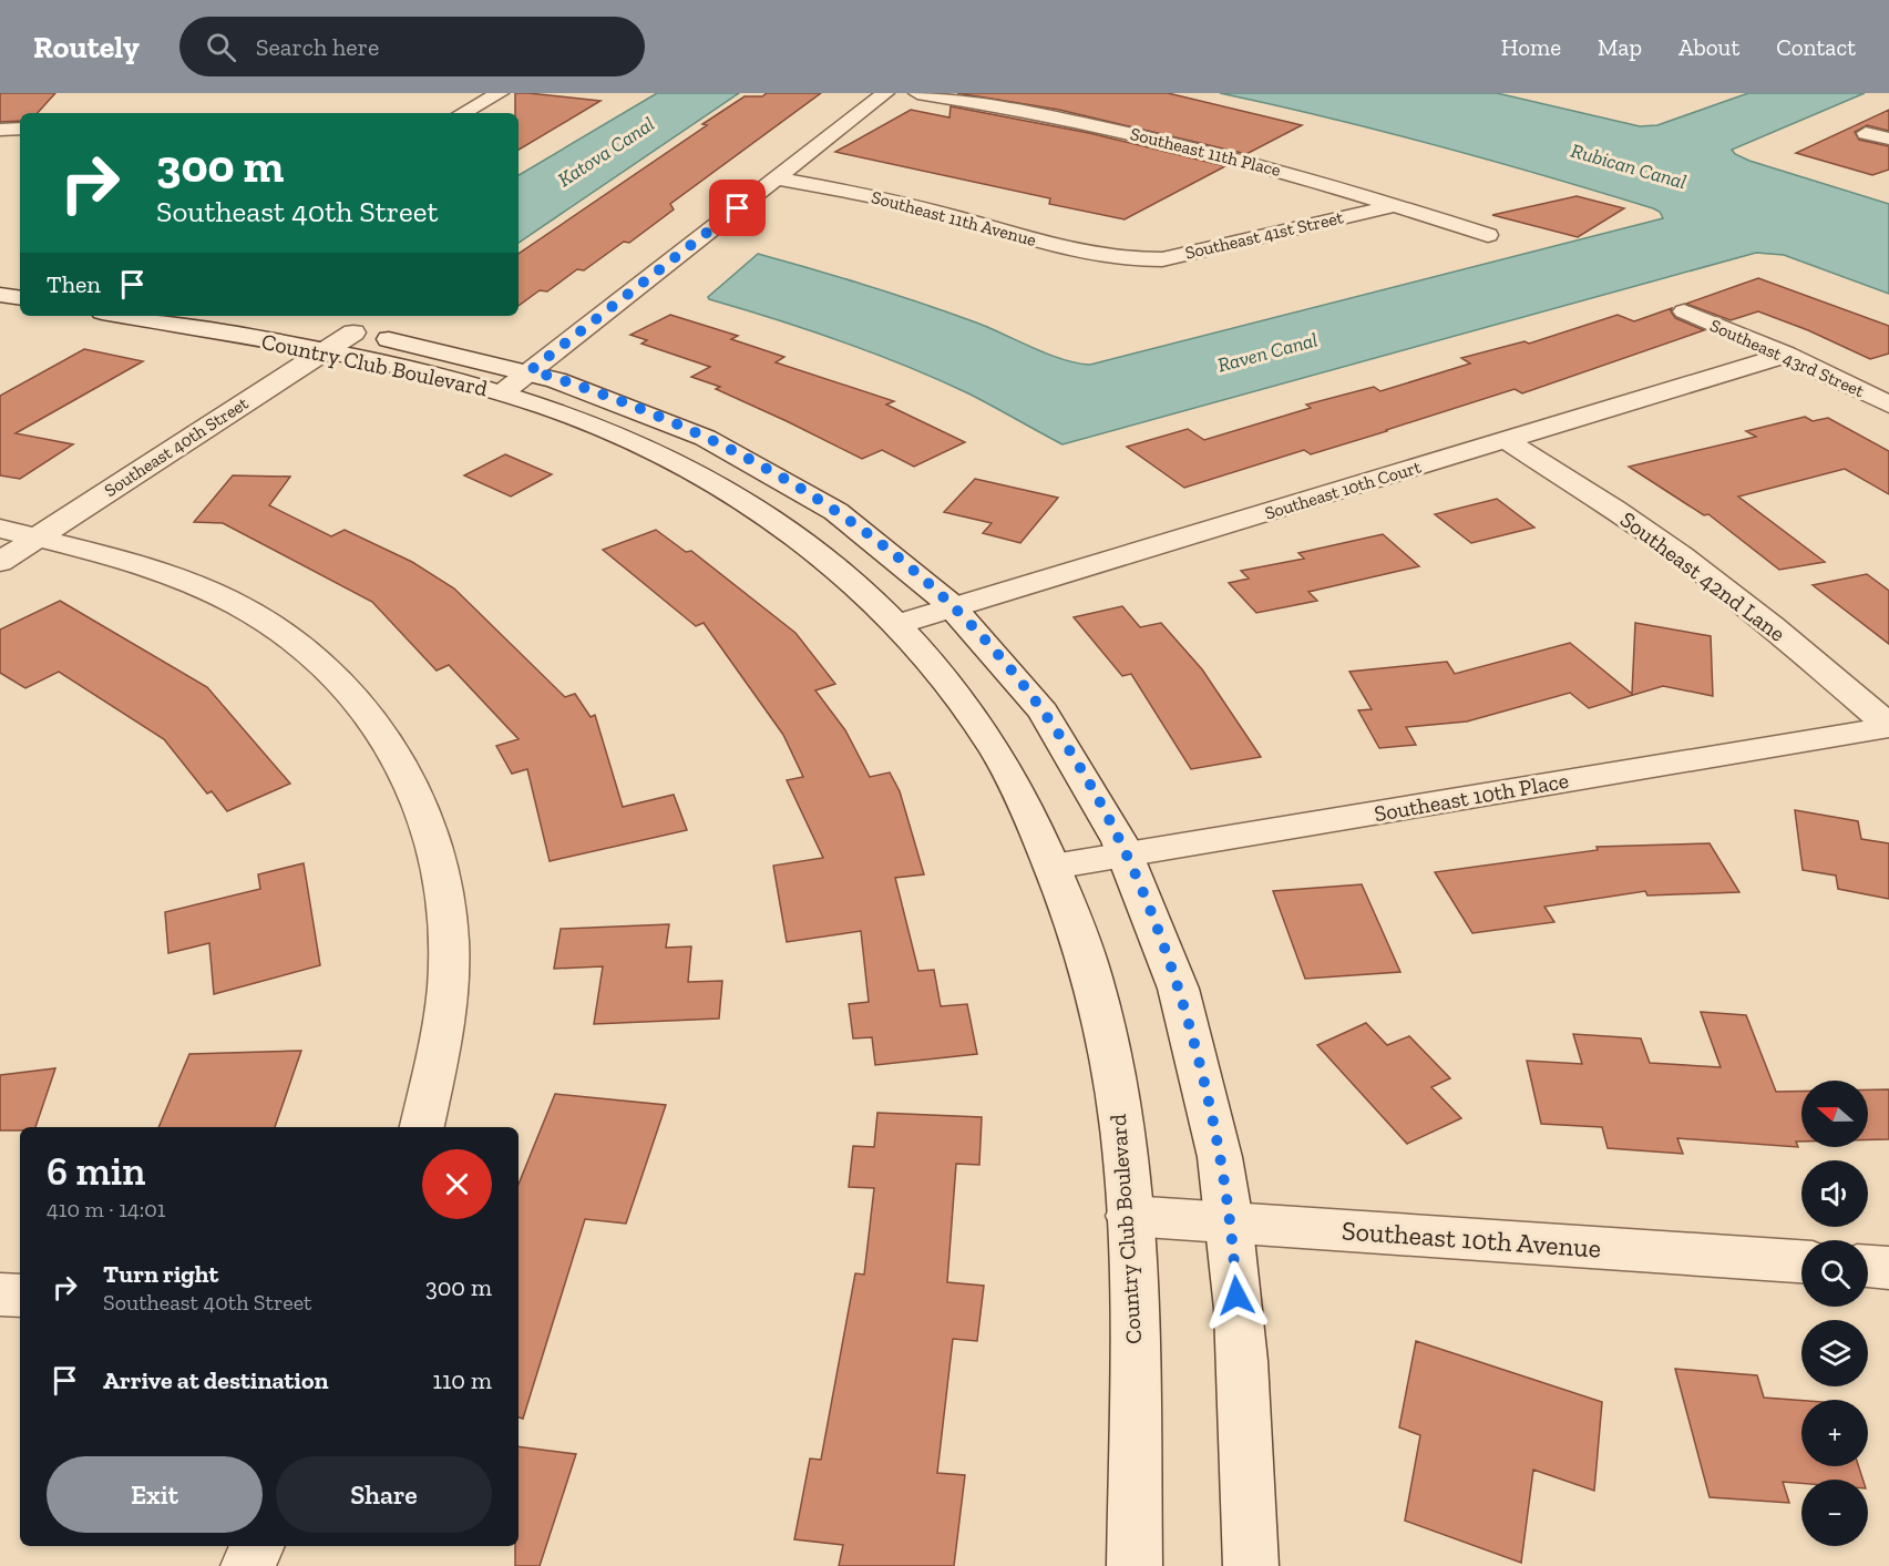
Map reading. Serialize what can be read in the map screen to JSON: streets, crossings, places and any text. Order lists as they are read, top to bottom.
{
  "streets": {
    "street": [
      "Southeast 11th Place",
      "Southeast 11th Avenue",
      "Southeast 41st Street",
      "Southeast 43rd Street",
      "Country Club Boulevard",
      "Southeast 40th Street",
      "Southeast 10th Court",
      "Southeast 42nd Lane",
      "Southeast 10th Place",
      "Southeast 10th Avenue"
    ]
  },
  "crossings": [
    ["Southeast 11th Place", "Southeast 41st Street"],
    ["Southeast 11th Avenue", "Southeast 41st Street"],
    ["Southeast 43rd Street", "Southeast 10th Court"],
    ["Country Club Boulevard", "Southeast 40th Street"],
    ["Country Club Boulevard", "Southeast 10th Court"],
    ["Country Club Boulevard", "Southeast 10th Place"],
    ["Country Club Boulevard", "Southeast 10th Avenue"],
    ["Southeast 10th Court", "Southeast 42nd Lane"],
    ["Southeast 42nd Lane", "Southeast 10th Place"]
  ],
  "water": ["Katova Canal", "Rubican Canal", "Raven Canal"],
  "north": "left",
  "page": {
    "header": "Routely",
    "search": "Search here",
    "nav": [
      "Home",
      "Map",
      "About",
      "Contact"
    ],
    "turn": ["300 m", "Southeast 40th Street"],
    "then": "Then",
    "map_buttons": ["+", "−"],
    "heading": ["6 min", "410 m · 14:01"],
    "list": [
      {
        "name": "Turn right",
        "note": "Southeast 40th Street",
        "value": "300 m"
      },
      {
        "name": "Arrive at destination",
        "value": "110 m"
      }
    ],
    "buttons": ["Exit", "Share"]
  }
}
